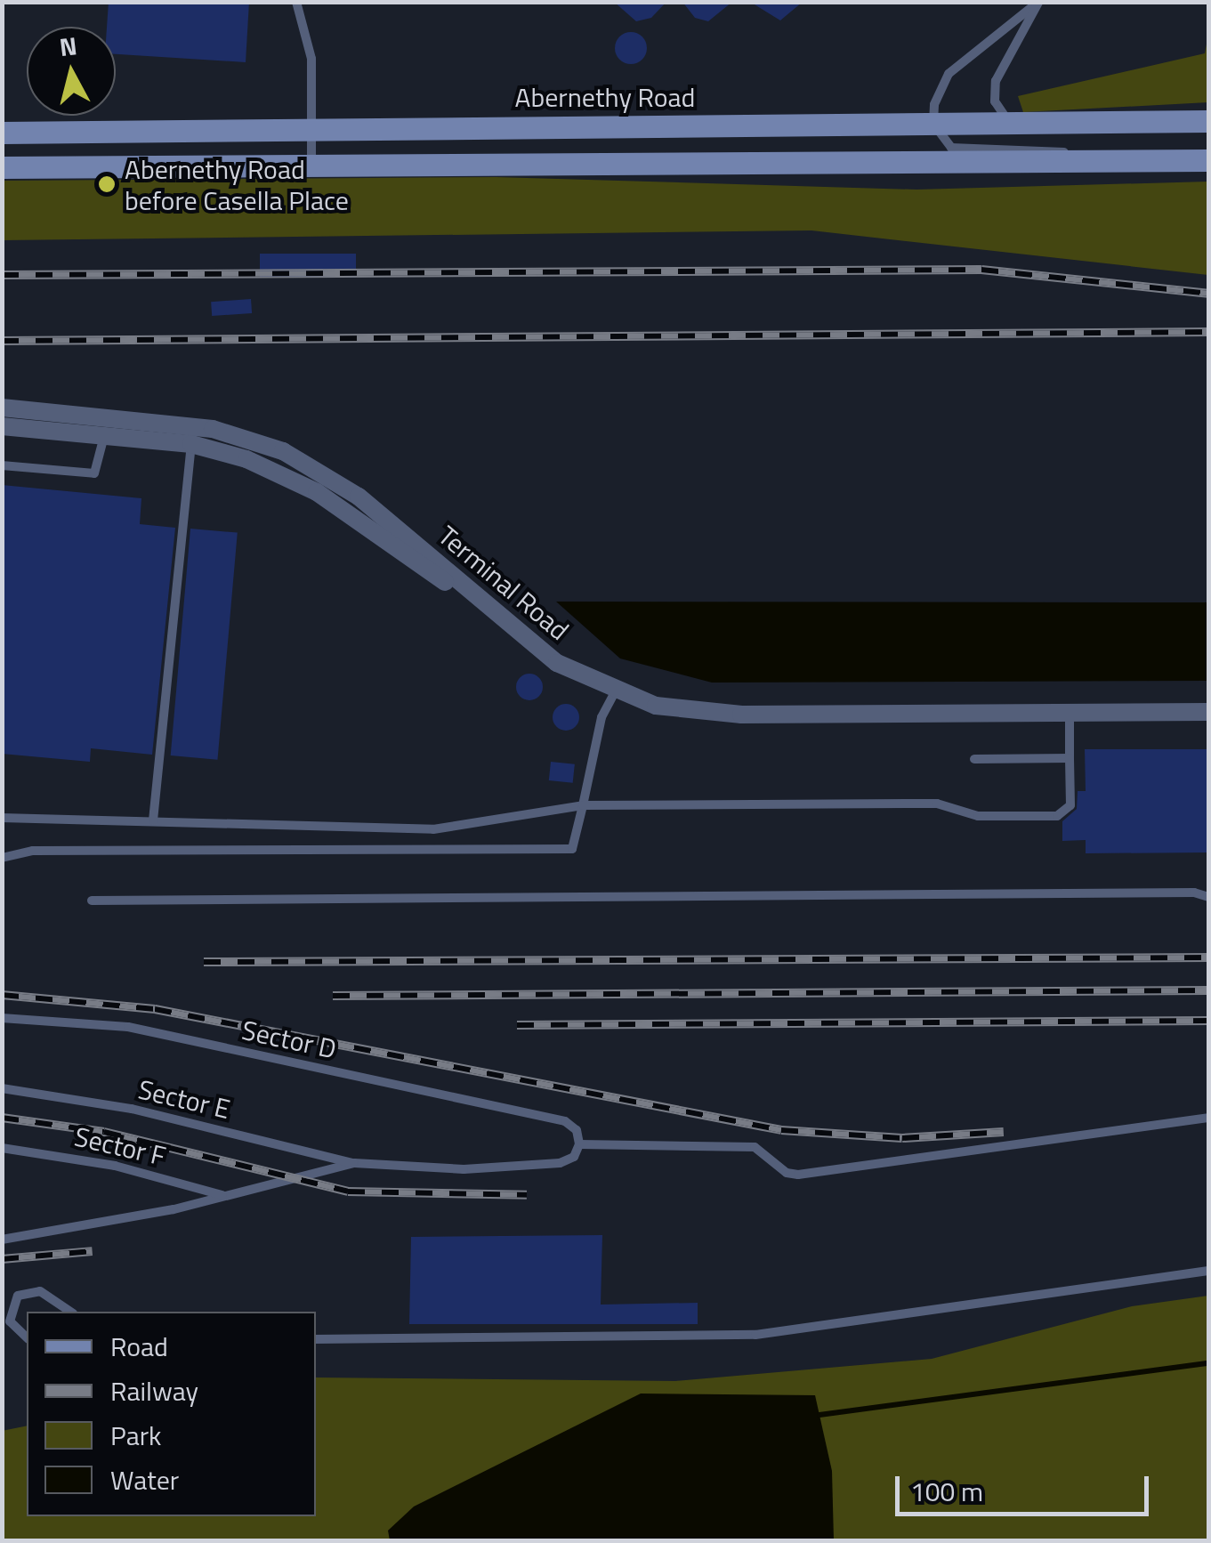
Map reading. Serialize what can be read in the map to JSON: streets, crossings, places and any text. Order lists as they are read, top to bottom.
{
  "streets": {
    "main road": ["Abernethy Road"],
    "street": ["Terminal Road"],
    "lane": ["Sector D", "Sector E", "Sector F"]
  },
  "places": ["Abernethy Road before Casella Place"],
  "legend": [
    "Road",
    "Railway",
    "Park",
    "Water"
  ],
  "scale_bar": "100 m",
  "north": "top"
}
